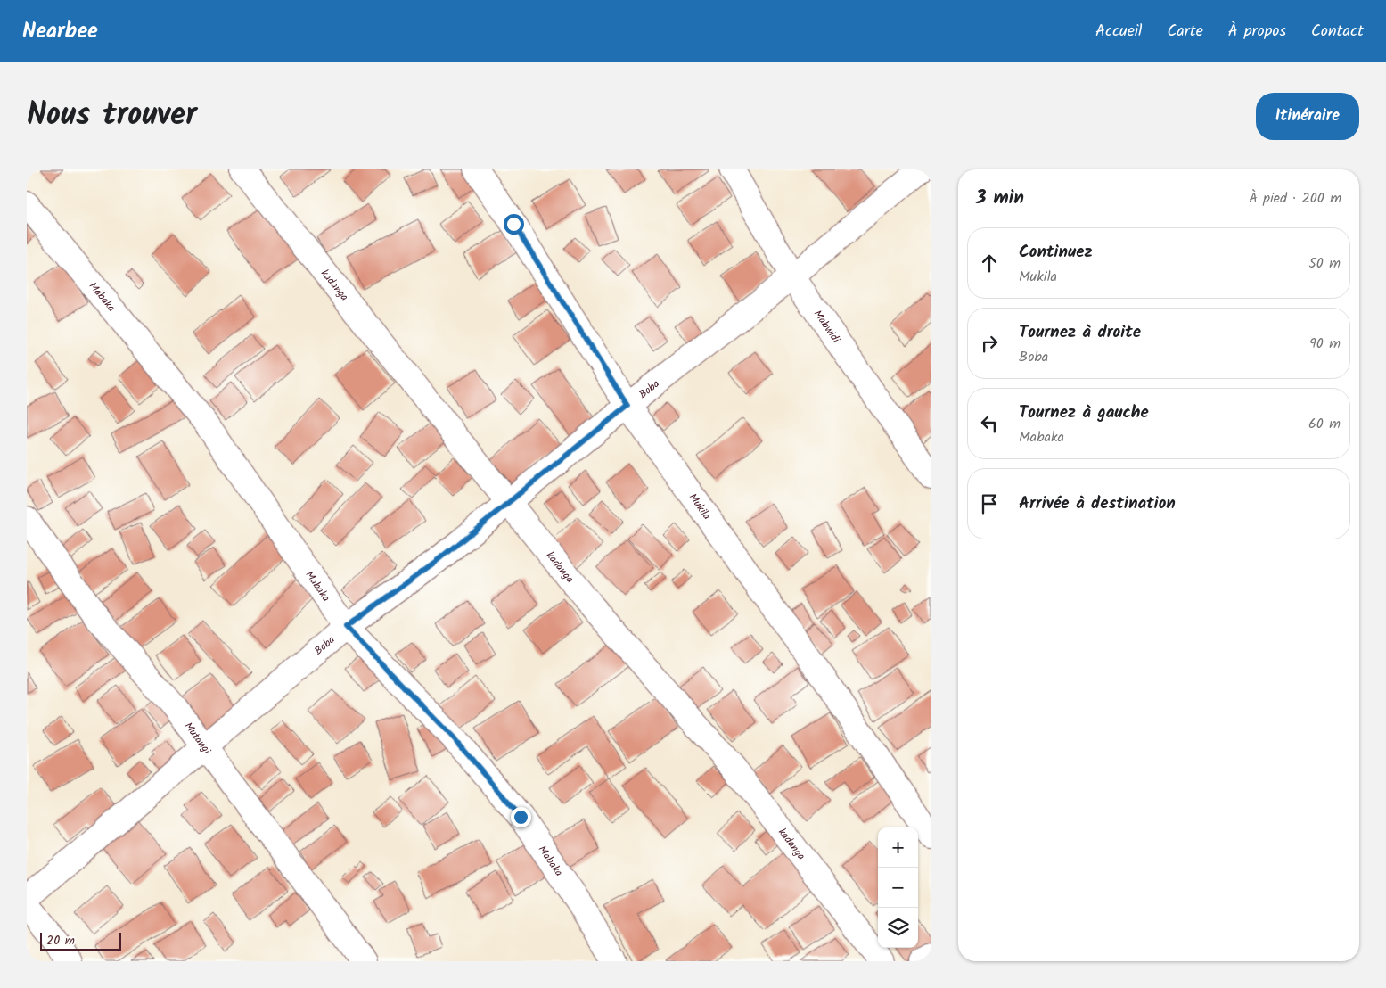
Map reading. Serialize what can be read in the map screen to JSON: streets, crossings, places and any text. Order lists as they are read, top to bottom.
{
  "streets": {
    "street": [
      "kadanga",
      "Mabaka",
      "Mabwidi",
      "Boba",
      "Mukila",
      "Mutangi"
    ]
  },
  "crossings": [
    ["kadanga", "Boba"],
    ["Mabaka", "Boba"],
    ["Mabwidi", "Boba"],
    ["Boba", "Mukila"],
    ["Boba", "Mutangi"]
  ],
  "scale_bar": "20 m",
  "page": {
    "header": "Nearbee",
    "nav": [
      "Accueil",
      "Carte",
      "À propos",
      "Contact"
    ],
    "title": "Nous trouver",
    "buttons": "Itinéraire",
    "heading": ["3 min", "À pied · 200 m"],
    "list": [
      ["Continuez", "Mukila", "50 m"],
      ["Tournez à droite", "Boba", "90 m"],
      ["Tournez à gauche", "Mabaka", "60 m"],
      "Arrivée à destination"
    ],
    "map_buttons": ["+", "−"],
    "scale": "20 m"
  }
}
